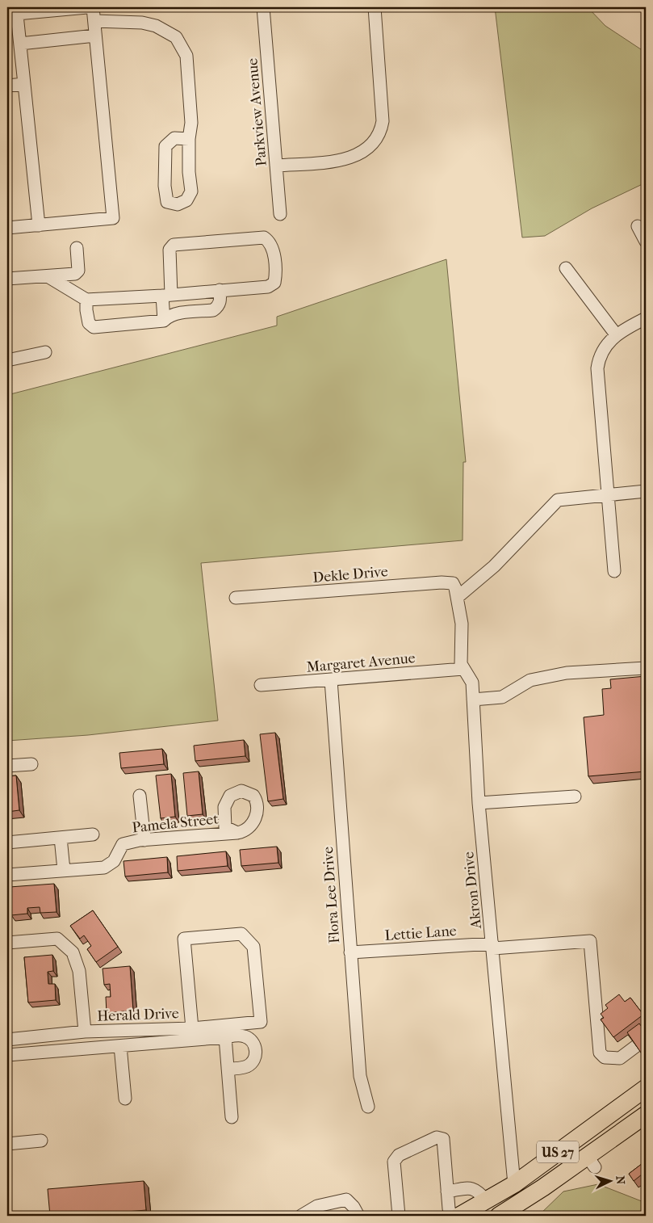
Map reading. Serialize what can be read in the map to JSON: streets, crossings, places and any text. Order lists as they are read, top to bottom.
{
  "streets": {
    "highway": ["US 27"],
    "street": [
      "Parkview Avenue",
      "Dekle Drive",
      "Margaret Avenue",
      "Pamela Street",
      "Akron Drive",
      "Flora Lee Drive",
      "Lettie Lane",
      "Herald Drive"
    ]
  },
  "crossings": [
    ["Dekle Drive", "Akron Drive"],
    ["Margaret Avenue", "Akron Drive"],
    ["Margaret Avenue", "Flora Lee Drive"],
    ["Akron Drive", "Lettie Lane"],
    ["Akron Drive", "US 27"],
    ["Flora Lee Drive", "Lettie Lane"]
  ],
  "north": "right"
}
